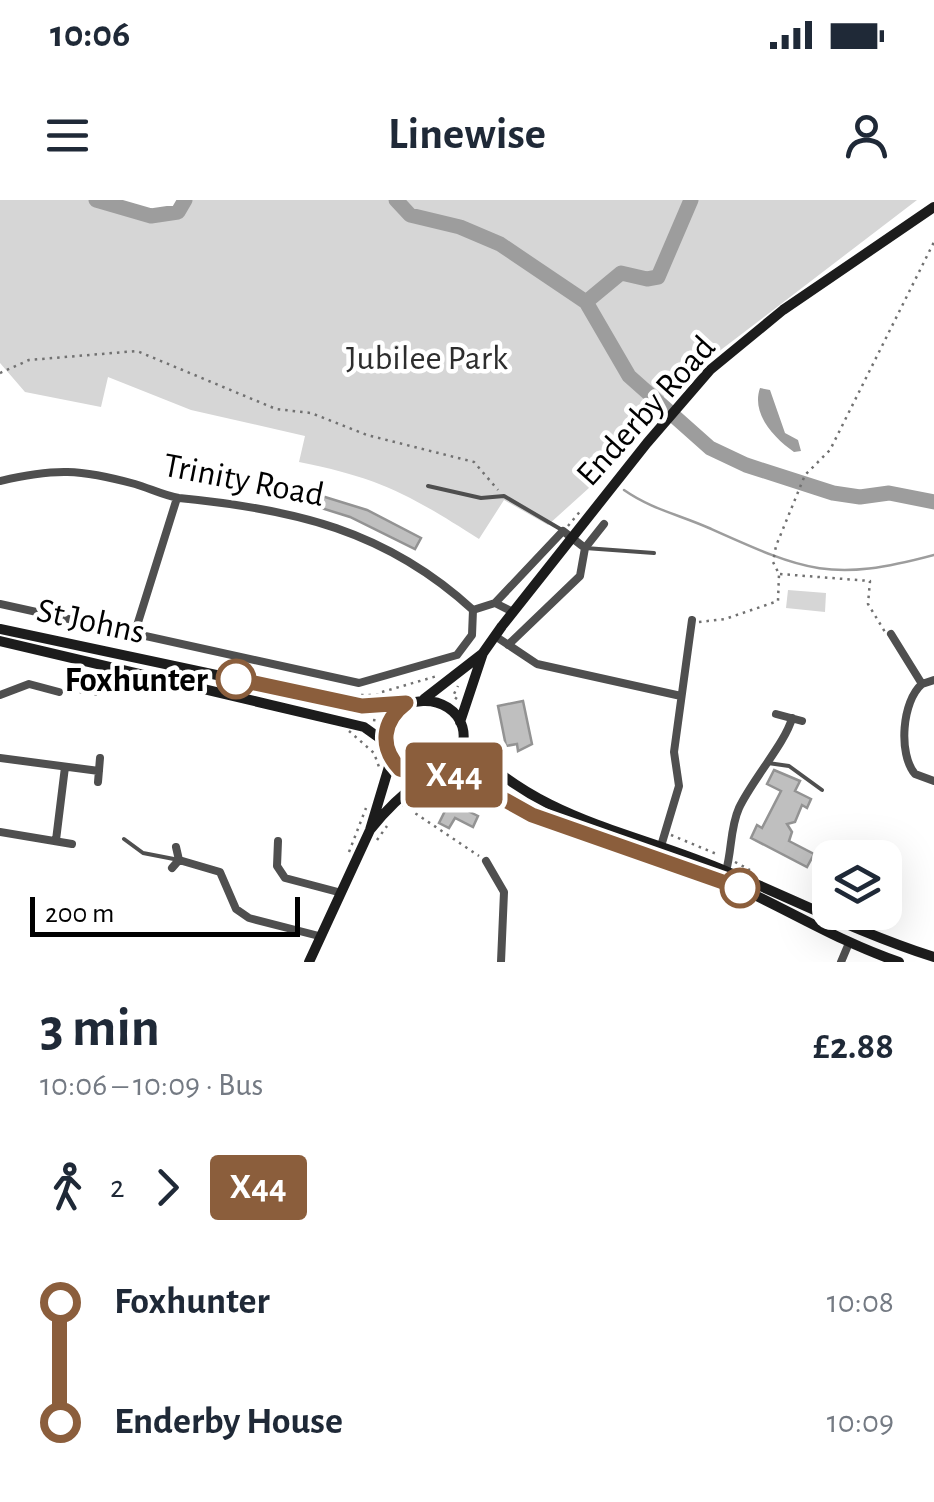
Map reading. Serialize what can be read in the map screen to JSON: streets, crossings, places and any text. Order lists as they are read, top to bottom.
{
  "streets": {
    "main road": ["Enderby Road", "St Johns"],
    "street": ["Trinity Road"]
  },
  "crossings": [
    ["Enderby Road", "St Johns"]
  ],
  "parks": ["Jubilee Park"],
  "places": ["Foxhunter"],
  "lines": ["bus line X44"],
  "scale_bar": "200 m",
  "page": {
    "status": "10:06",
    "header": "Linewise",
    "on_map": "X44",
    "scale": "200 m",
    "heading": ["3 min", "10:06 – 10:09 · Bus", "£2.88"],
    "legs": ["2", "X44"],
    "list": [
      {
        "name": "Foxhunter",
        "value": "10:08"
      },
      {
        "name": "Enderby House",
        "value": "10:09"
      }
    ]
  }
}
